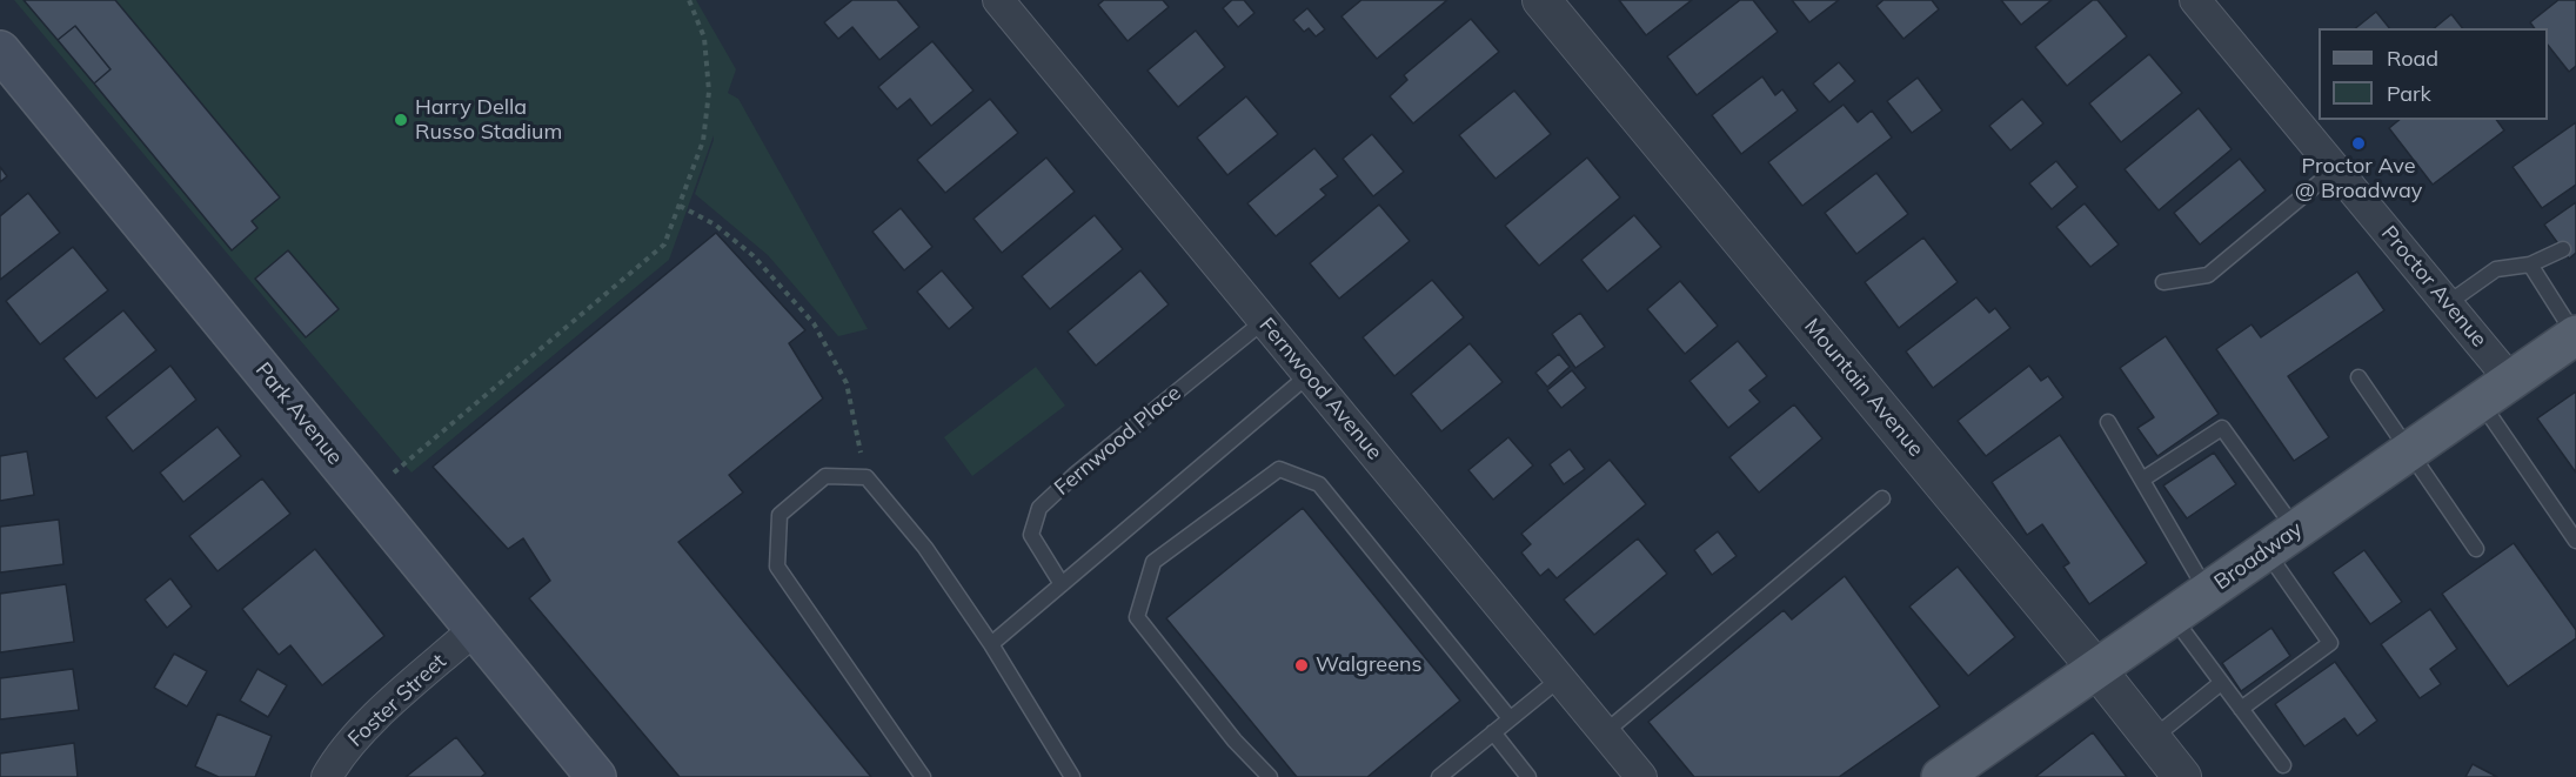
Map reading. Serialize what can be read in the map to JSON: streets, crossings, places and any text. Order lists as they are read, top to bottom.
{
  "streets": {
    "main road": ["Park Avenue", "Broadway"],
    "street": [
      "Proctor Avenue",
      "Mountain Avenue",
      "Fernwood Avenue",
      "Foster Street"
    ],
    "lane": ["Fernwood Place"]
  },
  "crossings": [
    ["Proctor Avenue", "Broadway"],
    ["Mountain Avenue", "Broadway"],
    ["Fernwood Avenue", "Fernwood Place"],
    ["Park Avenue", "Foster Street"]
  ],
  "places": ["Harry Della Russo Stadium", "Proctor Ave @ Broadway", "Walgreens"],
  "legend": ["Road", "Park"]
}
